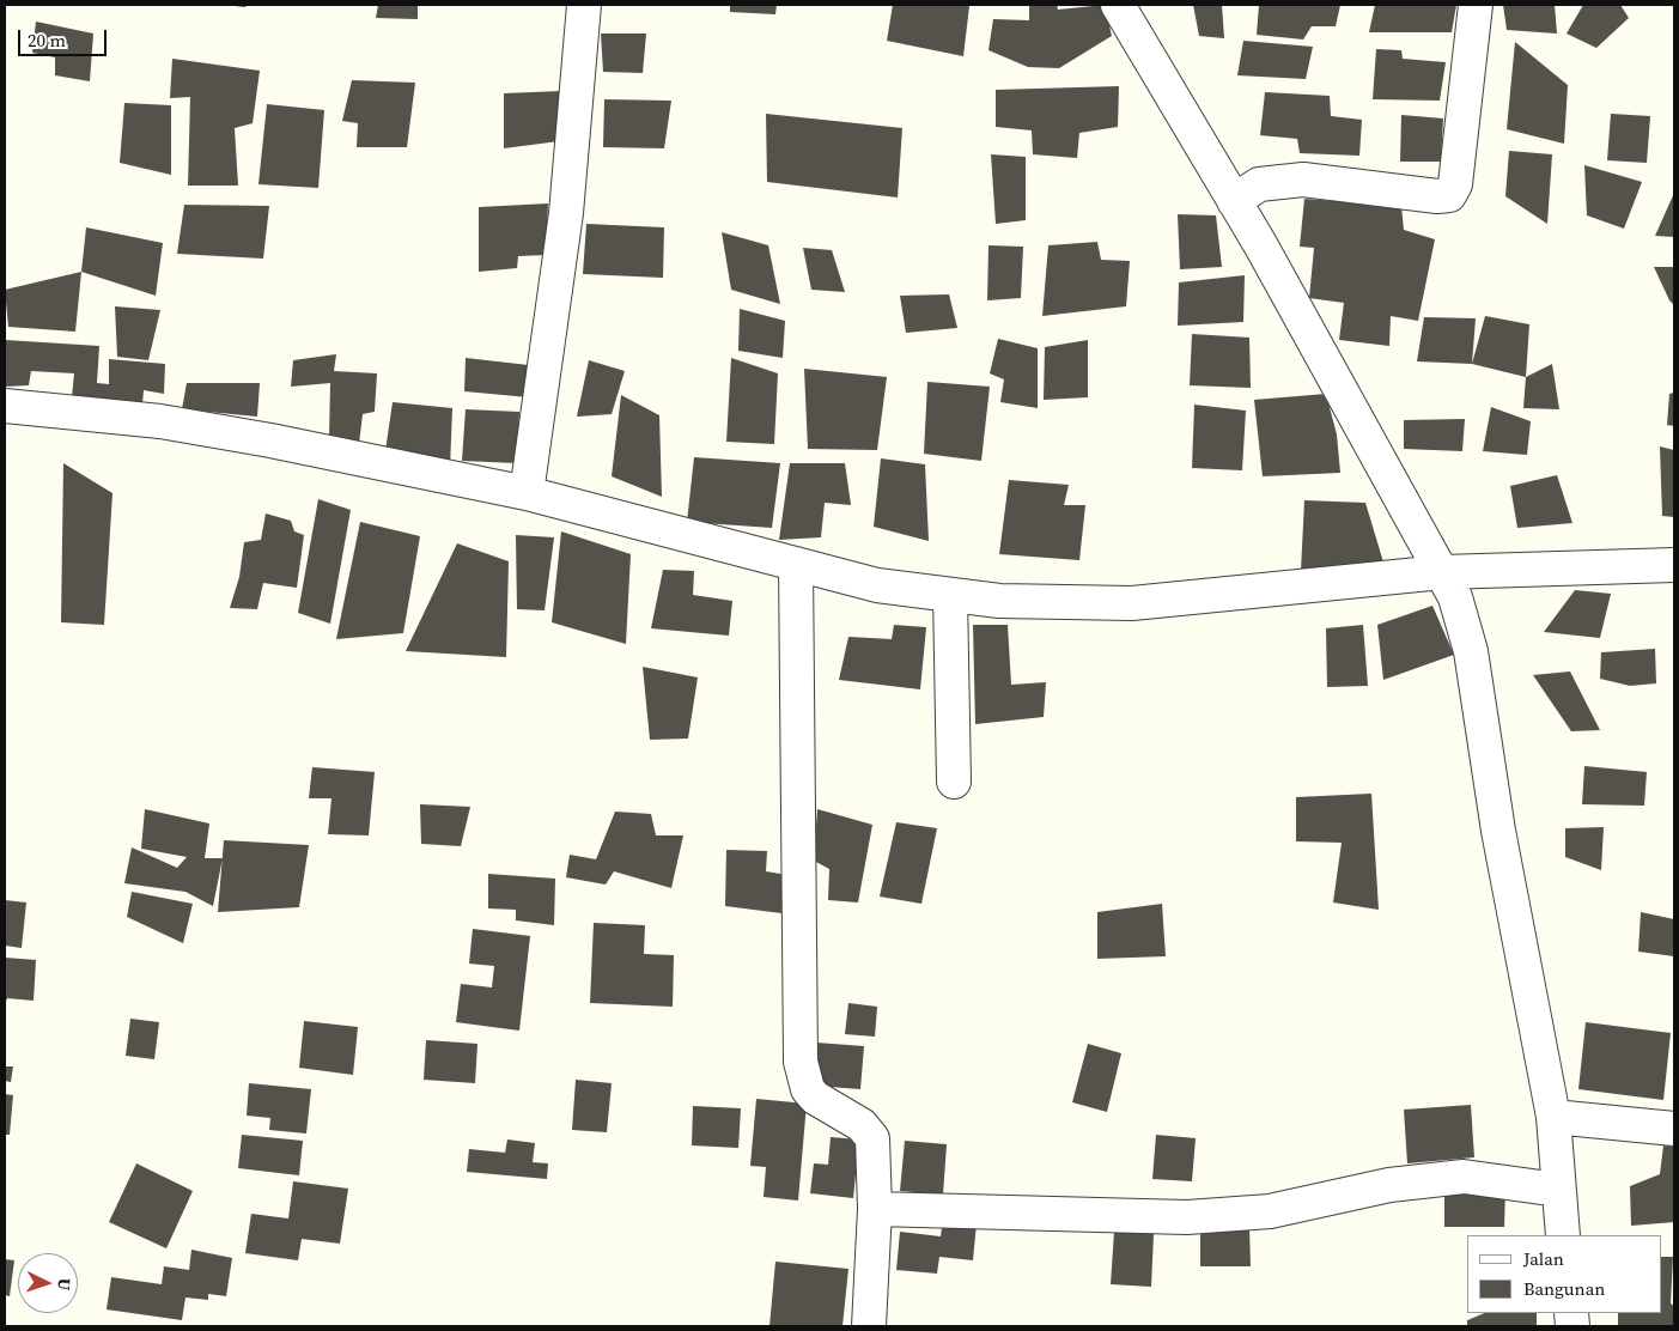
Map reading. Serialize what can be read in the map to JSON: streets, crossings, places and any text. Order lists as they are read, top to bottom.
{
  "legend": ["Jalan", "Bangunan"],
  "scale_bar": "20 m",
  "north": "right"
}
